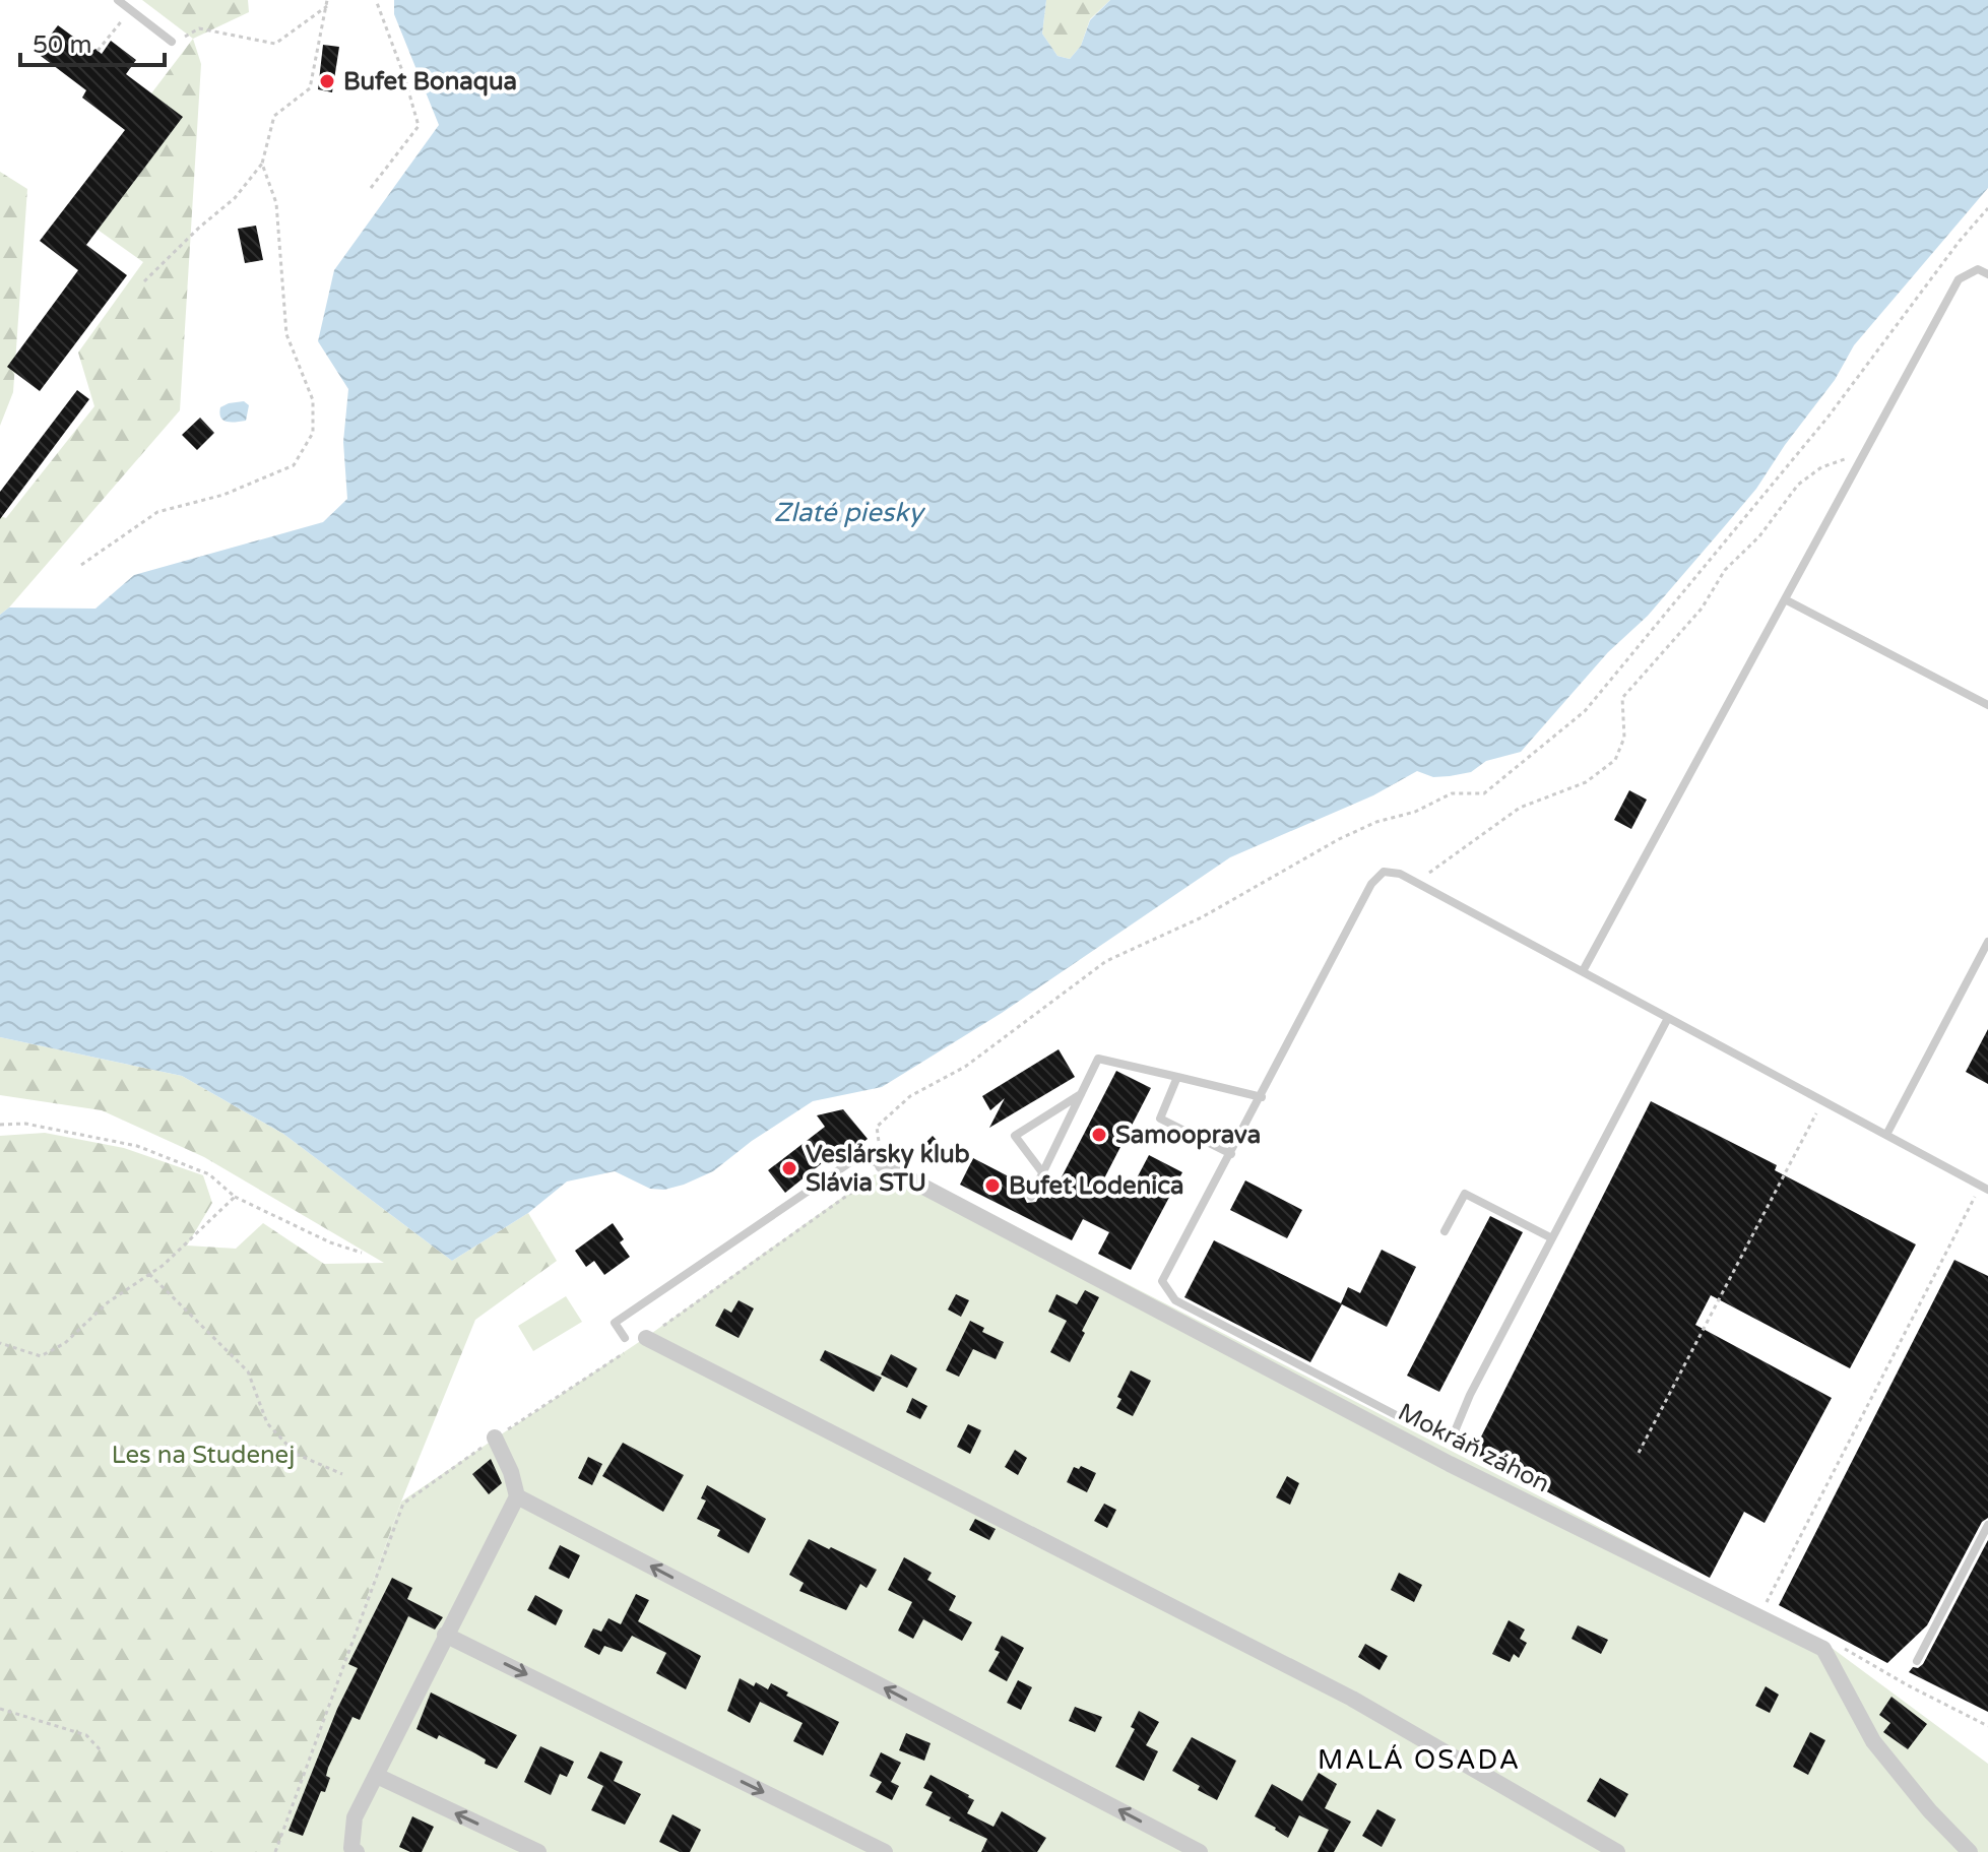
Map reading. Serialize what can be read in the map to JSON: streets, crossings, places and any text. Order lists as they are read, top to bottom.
{
  "streets": {
    "street": ["Mokráň záhon"]
  },
  "districts": ["MALÁ OSADA"],
  "water": ["Zlaté piesky"],
  "parks": ["Les na Studenej"],
  "places": [
    "Bufet Bonaqua",
    "Samooprava",
    "Veslársky klub Slávia STU",
    "Bufet Lodenica"
  ],
  "scale_bar": "50 m"
}
